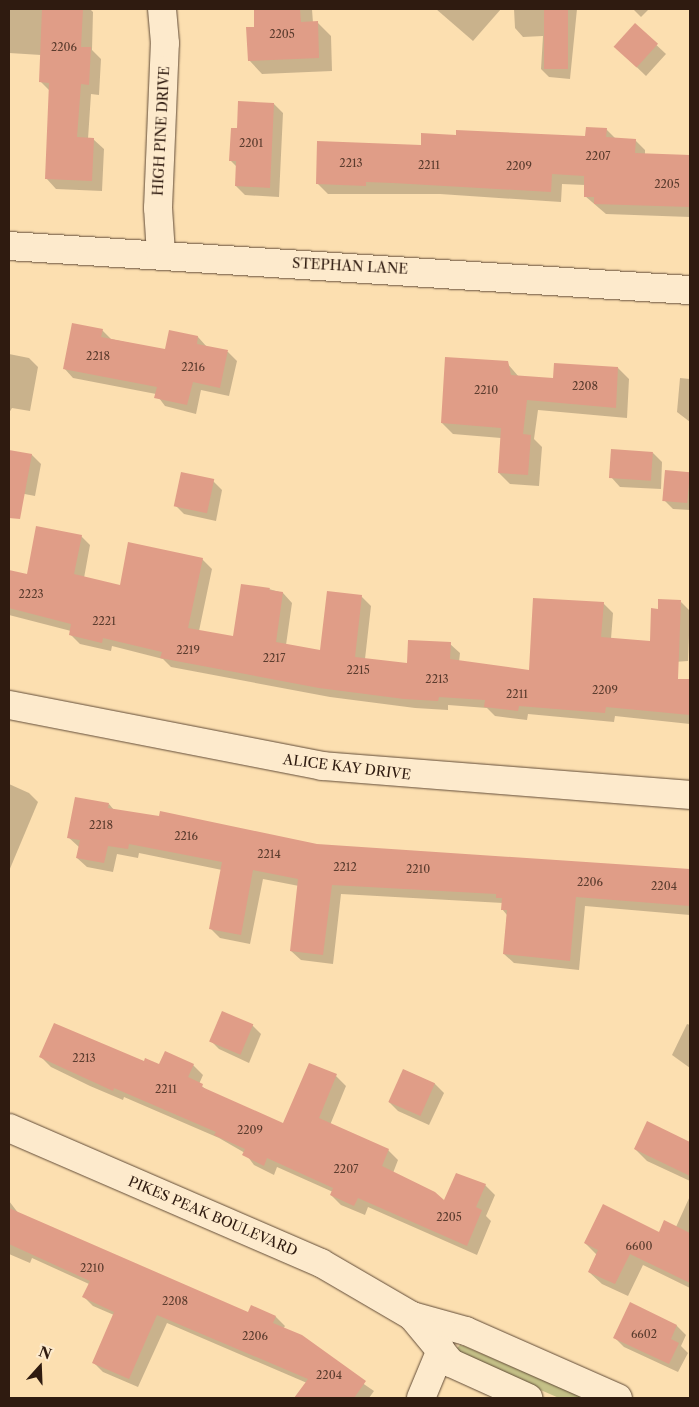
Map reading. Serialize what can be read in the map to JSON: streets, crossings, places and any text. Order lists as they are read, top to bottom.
{
  "streets": {
    "street": [
      "HIGH PINE DRIVE",
      "STEPHAN LANE",
      "ALICE KAY DRIVE",
      "PIKES PEAK BOULEVARD"
    ]
  },
  "crossings": [
    ["HIGH PINE DRIVE", "STEPHAN LANE"]
  ],
  "house_numbers": [
    "2205",
    "2206",
    "2201",
    "2207",
    "2213",
    "2211",
    "2209",
    "2205",
    "2218",
    "2216",
    "2208",
    "2210",
    "2223",
    "2221",
    "2219",
    "2217",
    "2215",
    "2213",
    "2209",
    "2211",
    "2218",
    "2216",
    "2214",
    "2212",
    "2210",
    "2206",
    "2204",
    "2213",
    "2211",
    "2209",
    "2207",
    "2205",
    "6600",
    "2210",
    "2208",
    "6602",
    "2206",
    "2204"
  ],
  "north": "top"
}
